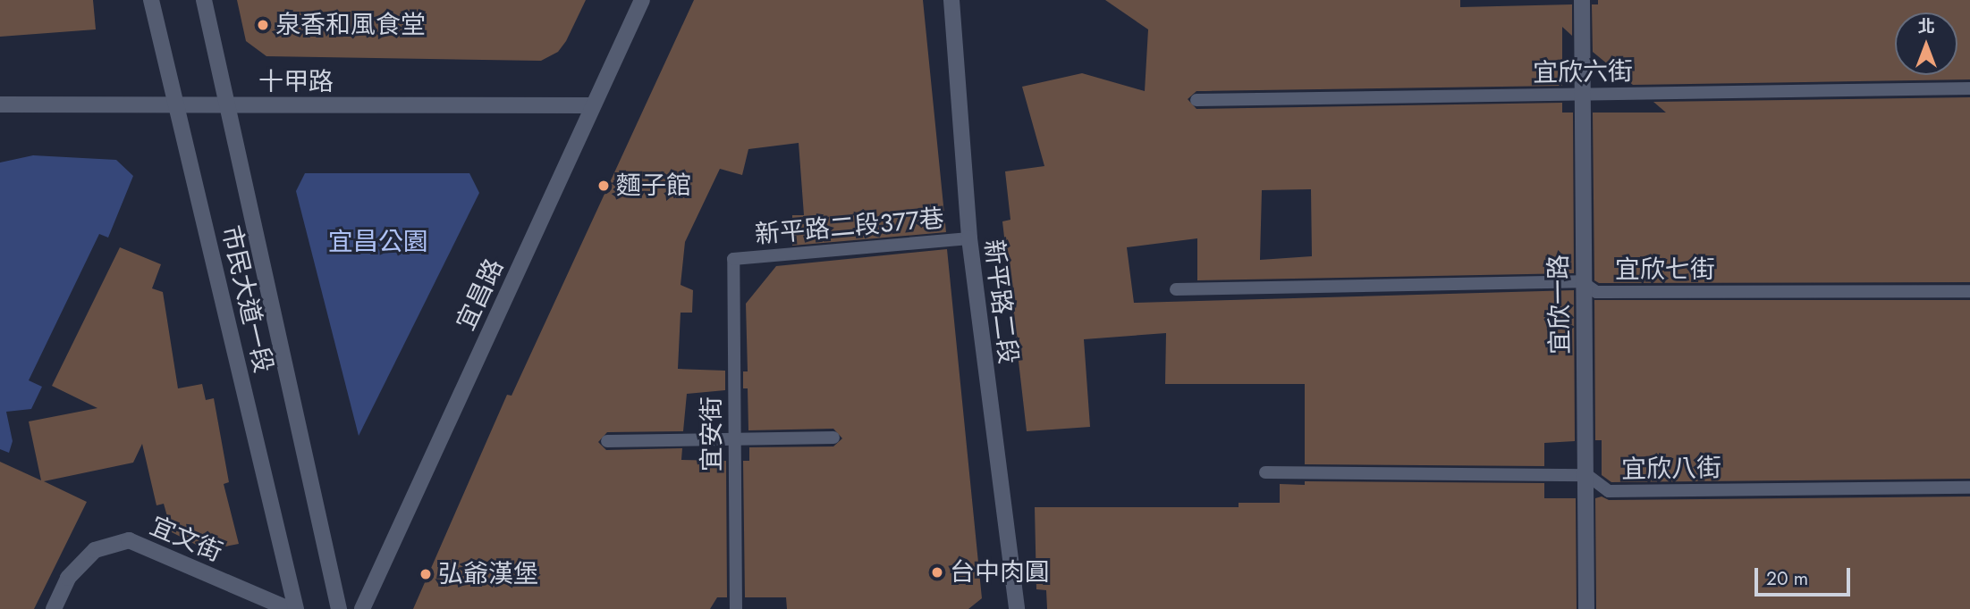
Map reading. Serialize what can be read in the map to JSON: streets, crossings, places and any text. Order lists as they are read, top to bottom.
{
  "streets": {
    "street": [
      "十甲路",
      "宜昌路",
      "市民大道一段",
      "新平路二段",
      "宜欣一路",
      "宜文街"
    ],
    "lane": [
      "宜欣六街",
      "新平路二段377巷",
      "宜欣七街",
      "宜安街",
      "宜欣八街"
    ]
  },
  "crossings": [
    ["宜欣六街", "宜欣一路"],
    ["十甲路", "宜昌路"],
    ["十甲路", "市民大道一段"],
    ["新平路二段377巷", "新平路二段"],
    ["新平路二段377巷", "宜安街"],
    ["宜欣七街", "宜欣一路"],
    ["宜欣一路", "宜欣八街"]
  ],
  "parks": ["宜昌公園"],
  "places": [
    "泉香和風食堂",
    "麵子館",
    "台中肉圓",
    "弘爺漢堡"
  ],
  "scale_bar": "20 m",
  "north": "top"
}
